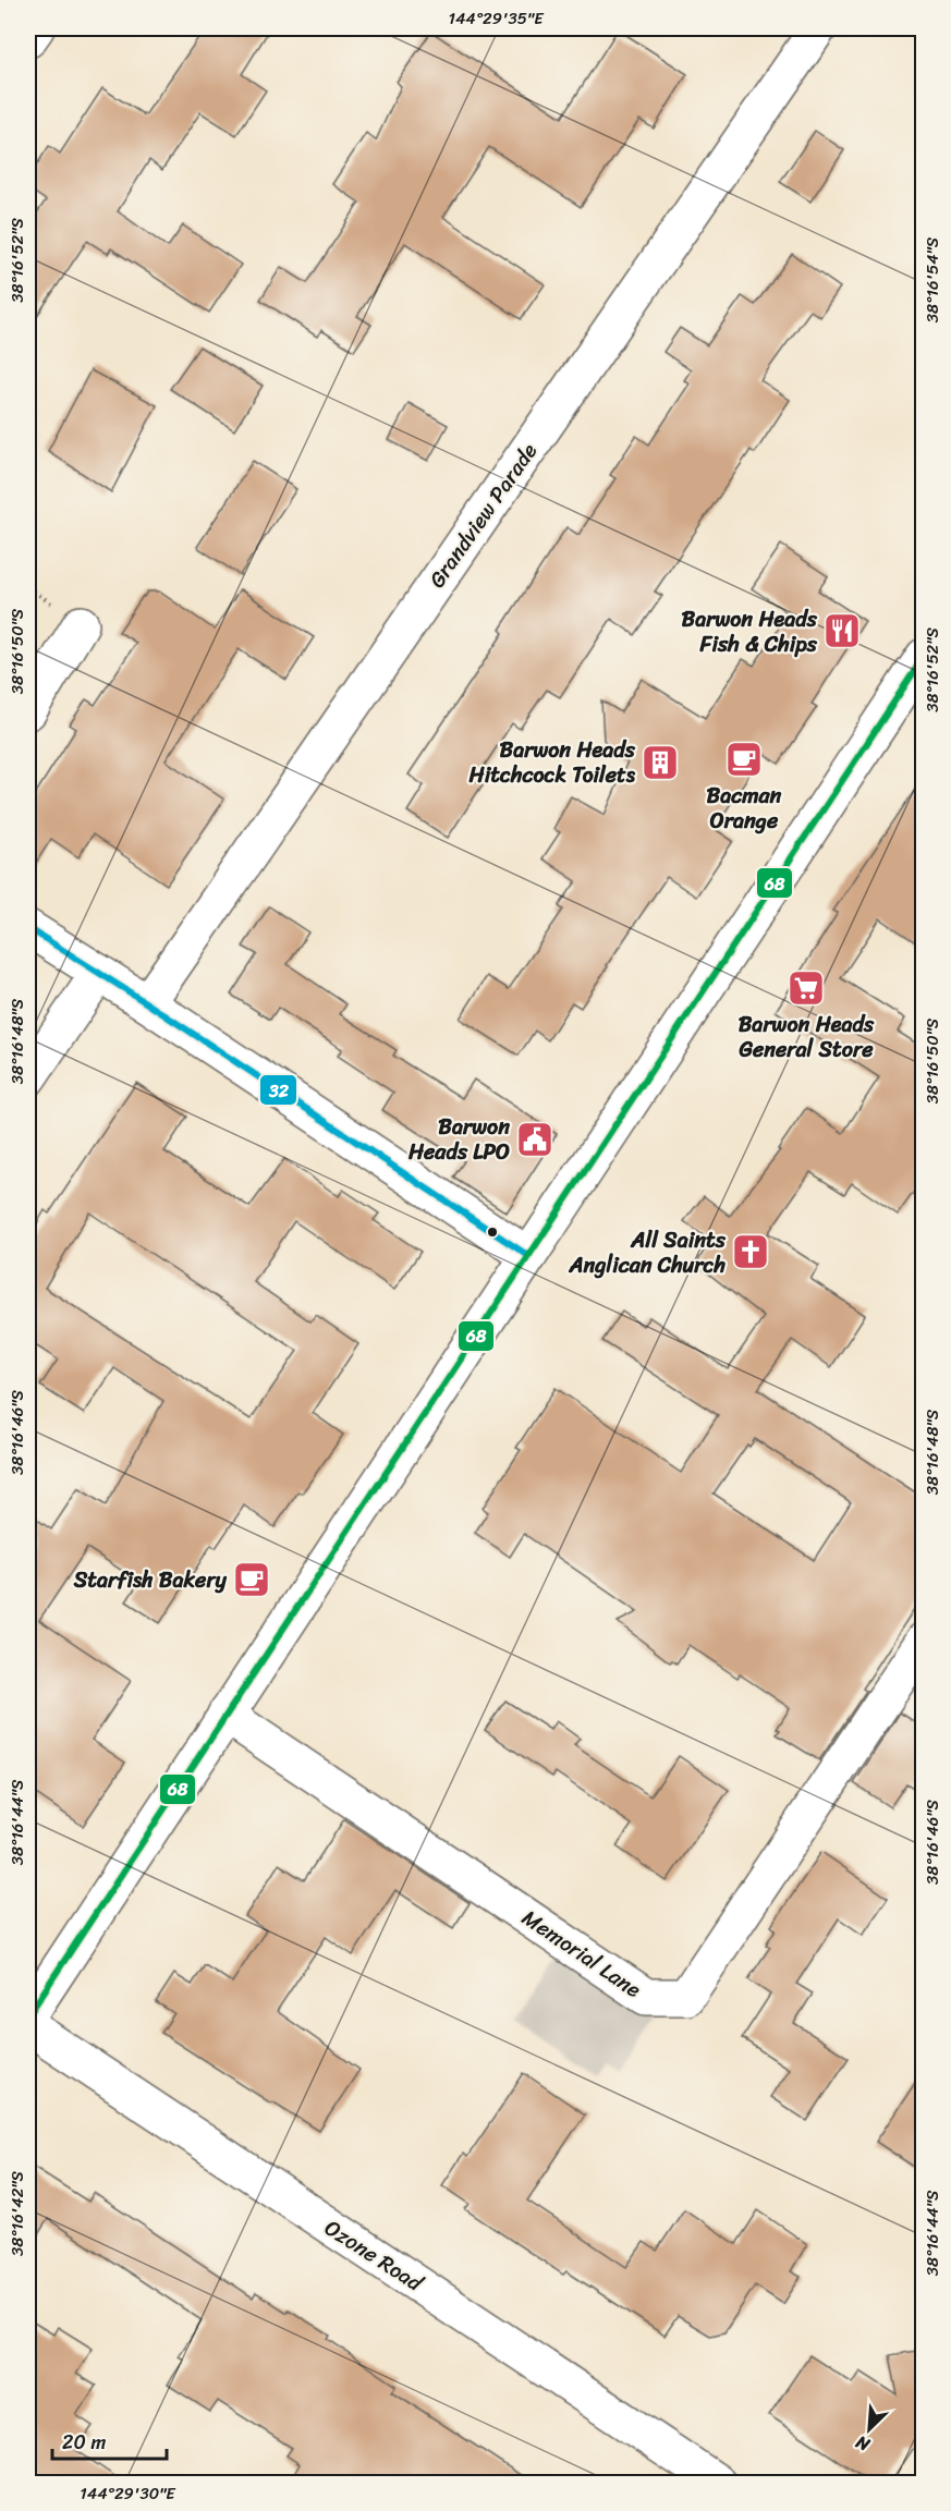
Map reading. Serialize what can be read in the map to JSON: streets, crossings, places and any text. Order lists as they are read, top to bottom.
{
  "streets": {
    "street": ["Grandview Parade", "Memorial Lane", "Ozone Road"]
  },
  "places": {
    "restaurant": ["Barwon Heads Fish & Chips"],
    "cafe": ["Bacman Orange", "Starfish Bakery"],
    "building": ["Barwon Heads Hitchcock Toilets"],
    "supermarket": ["Barwon Heads General Store"],
    "public building": ["Barwon Heads LPO"],
    "church": ["All Saints Anglican Church"]
  },
  "lines": ["transit line 68", "transit line 32"],
  "scale_bar": "20 m",
  "north": "bottom left",
  "coordinates": [
    "144°29'35\"E",
    "38°16'52\"S",
    "38°16'54\"S",
    "38°16'50\"S",
    "38°16'48\"S",
    "38°16'46\"S",
    "38°16'44\"S",
    "38°16'42\"S",
    "144°29'30\"E"
  ]
}
